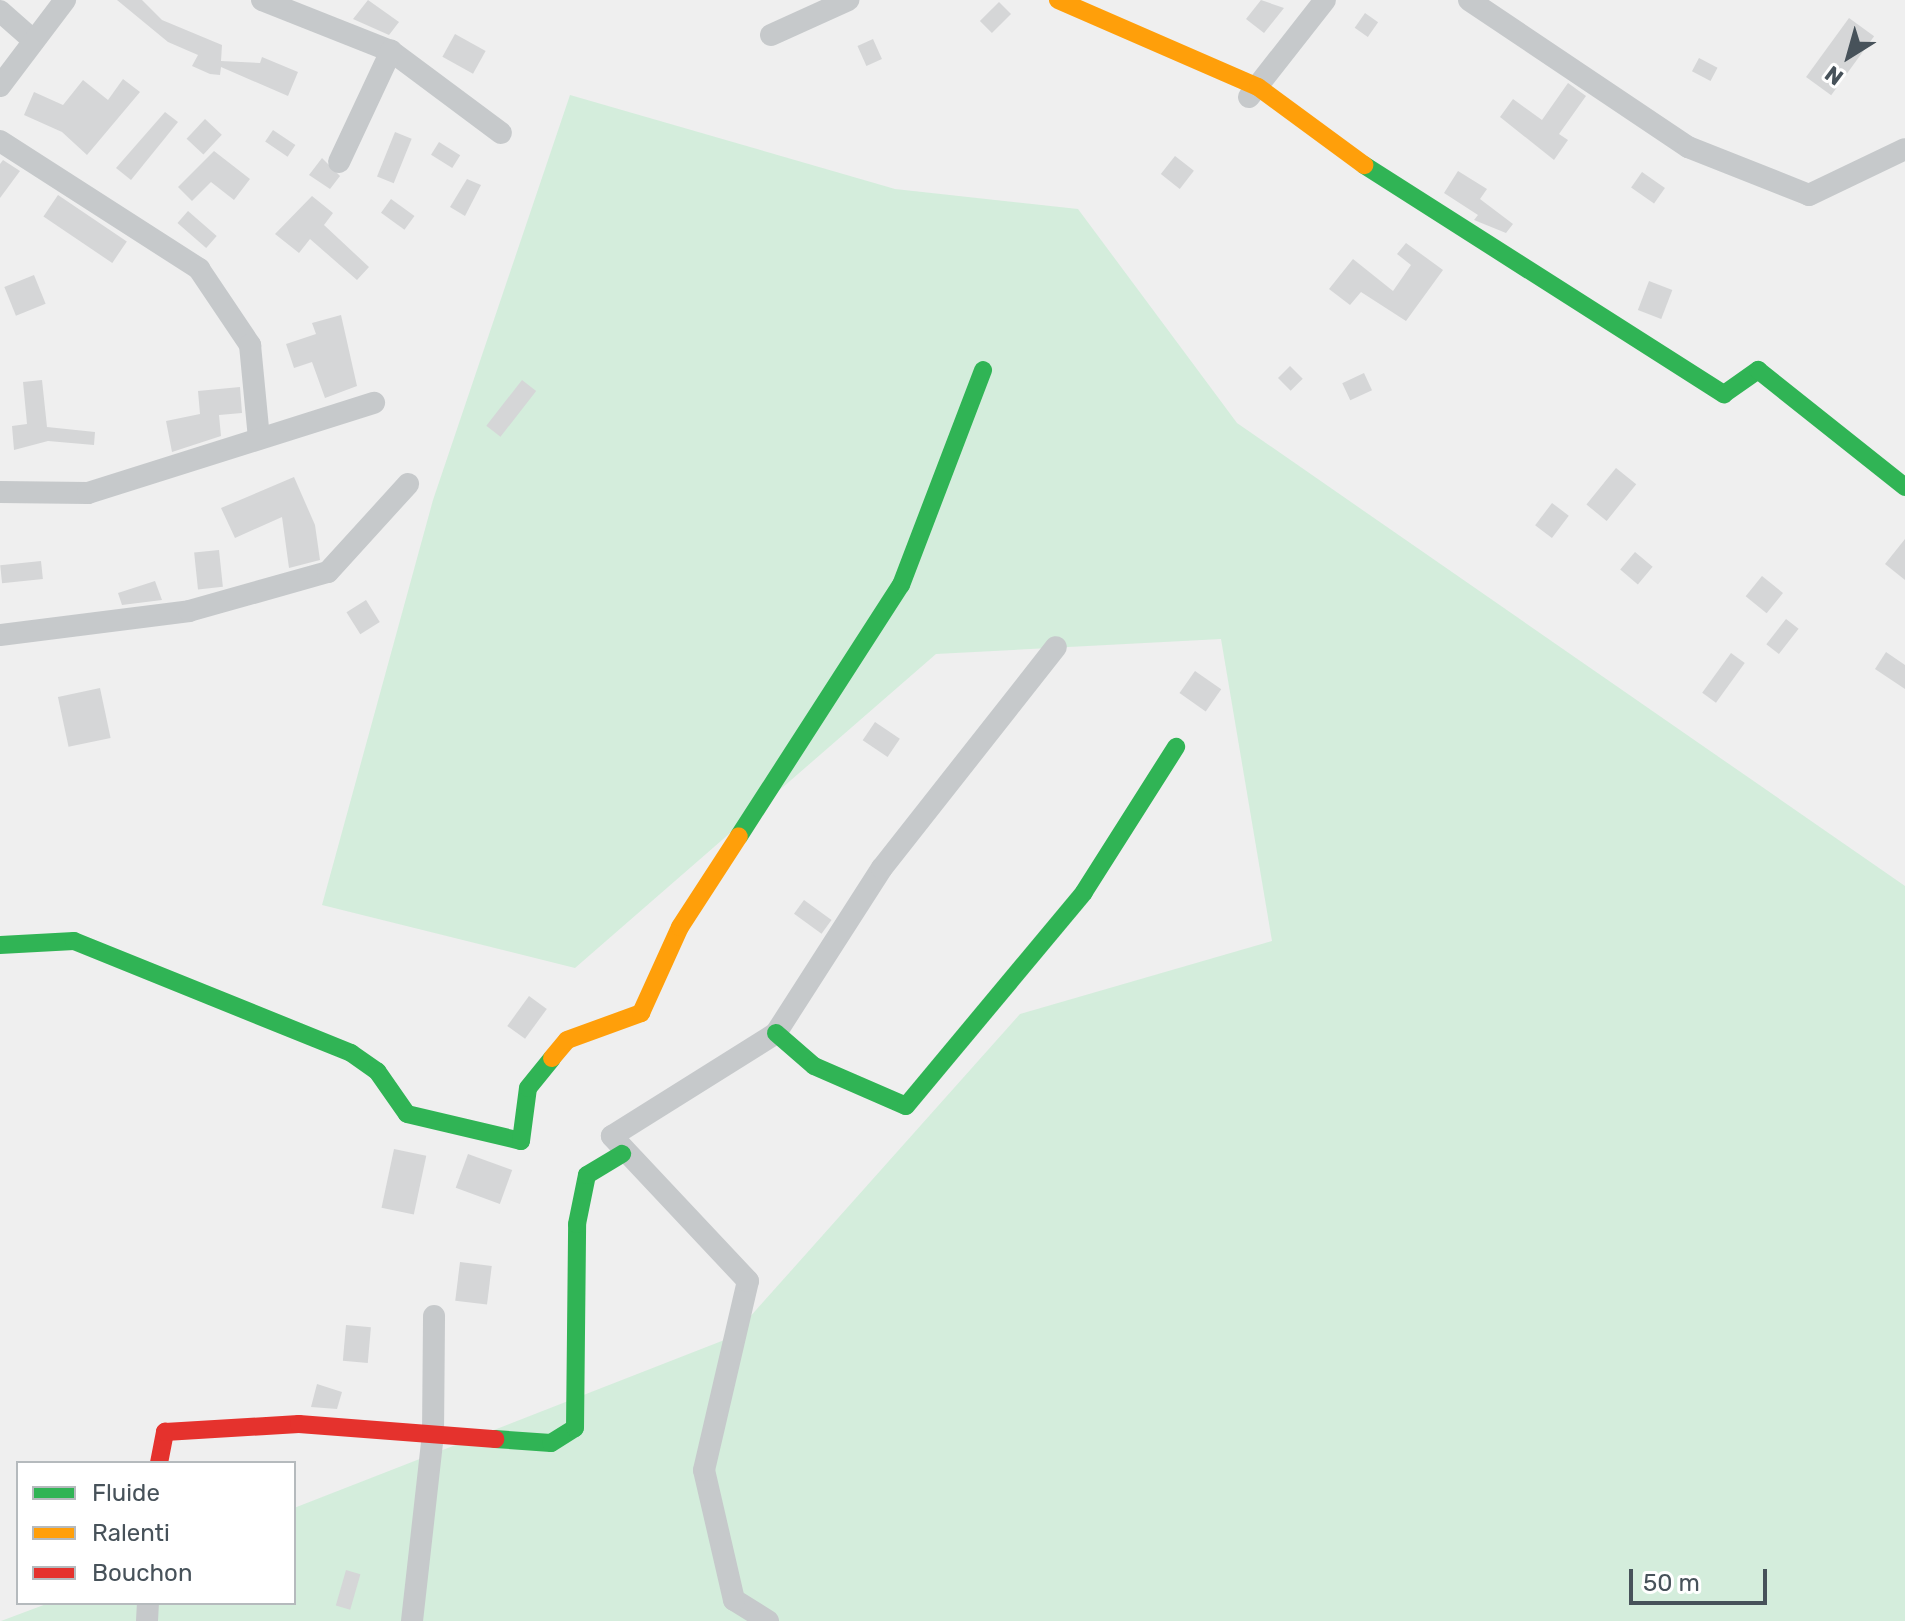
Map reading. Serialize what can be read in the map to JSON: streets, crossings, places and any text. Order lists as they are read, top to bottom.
{
  "legend": ["Fluide", "Ralenti", "Bouchon"],
  "scale_bar": "50 m",
  "north": "bottom left"
}
